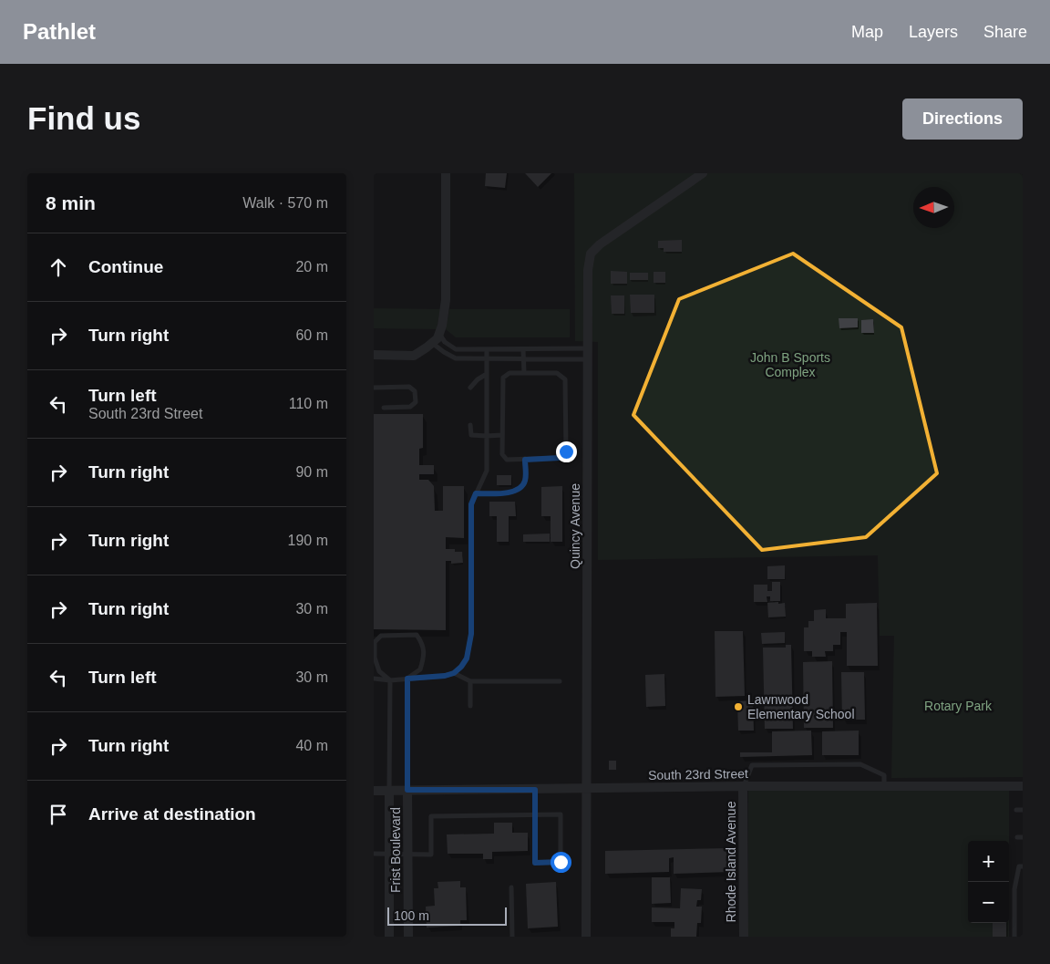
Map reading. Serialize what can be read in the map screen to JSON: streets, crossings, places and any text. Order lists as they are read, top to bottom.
{
  "streets": {
    "street": [
      "Quincy Avenue",
      "South 23rd Street",
      "Frist Boulevard",
      "Rhode Island Avenue"
    ]
  },
  "crossings": [
    ["Quincy Avenue", "South 23rd Street"],
    ["South 23rd Street", "Frist Boulevard"],
    ["South 23rd Street", "Rhode Island Avenue"]
  ],
  "parks": ["John B Sports Complex", "Rotary Park"],
  "places": ["Lawnwood Elementary School"],
  "scale_bar": "100 m",
  "north": "left",
  "page": {
    "header": "Pathlet",
    "nav": ["Map", "Layers", "Share"],
    "buttons": "Directions",
    "title": "Find us",
    "heading": ["8 min", "Walk · 570 m"],
    "list": [
      ["Continue", "20 m"],
      ["Turn right", "60 m"],
      ["Turn left", "South 23rd Street", "110 m"],
      ["Turn right", "90 m"],
      ["Turn right", "190 m"],
      ["Turn right", "30 m"],
      ["Turn left", "30 m"],
      ["Turn right", "40 m"],
      "Arrive at destination"
    ],
    "map_buttons": ["+", "−"],
    "scale": "100 m"
  }
}
